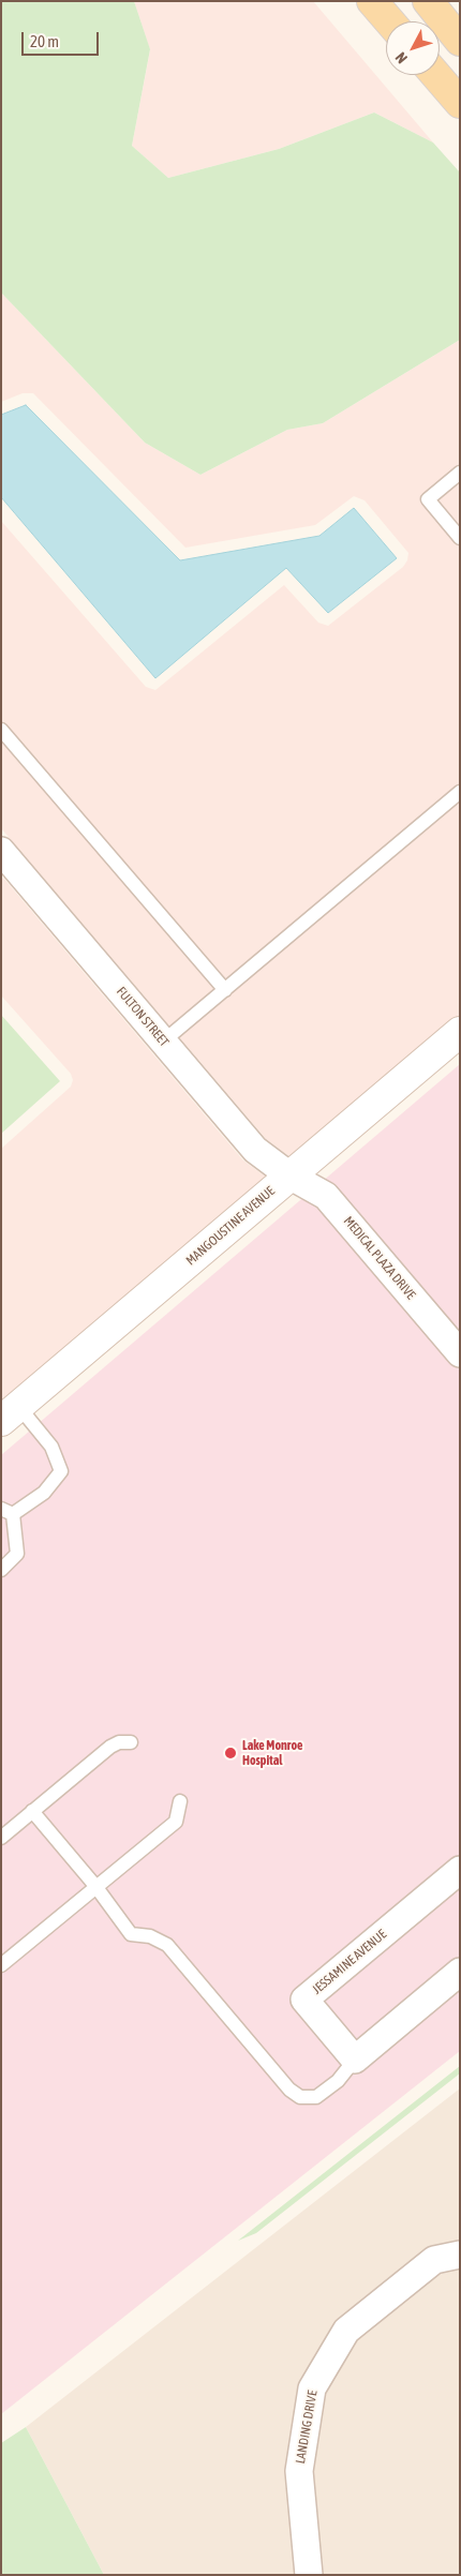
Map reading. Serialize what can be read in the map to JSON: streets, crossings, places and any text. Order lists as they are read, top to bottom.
{
  "streets": {
    "street": [
      "FULTON STREET",
      "MANGOUSTINE AVENUE",
      "MEDICAL PLAZA DRIVE",
      "JESSAMINE AVENUE",
      "LANDING DRIVE"
    ]
  },
  "crossings": [
    ["FULTON STREET", "MANGOUSTINE AVENUE"],
    ["FULTON STREET", "MEDICAL PLAZA DRIVE"],
    ["MANGOUSTINE AVENUE", "MEDICAL PLAZA DRIVE"]
  ],
  "places": ["Lake Monroe Hospital"],
  "scale_bar": "20 m",
  "north": "bottom left"
}
